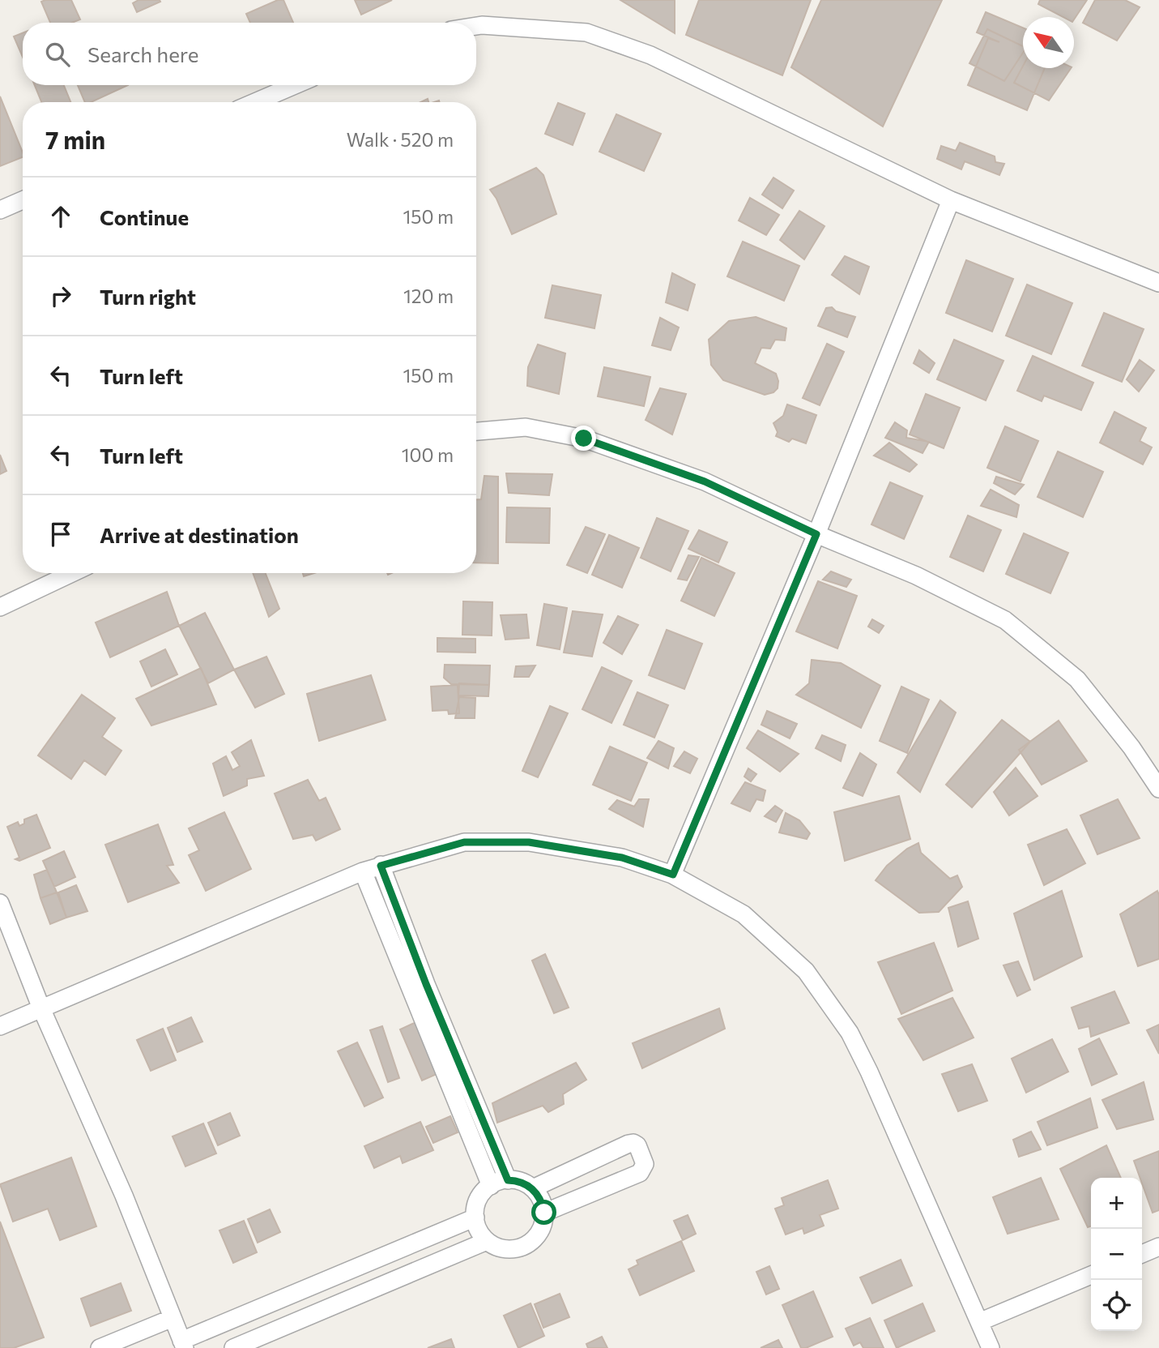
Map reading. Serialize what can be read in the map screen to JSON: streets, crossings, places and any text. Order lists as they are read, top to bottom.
{
  "north": "top left",
  "page": {
    "search": "Search here",
    "heading": ["7 min", "Walk · 520 m"],
    "list": [
      ["Continue", "150 m"],
      ["Turn right", "120 m"],
      ["Turn left", "150 m"],
      ["Turn left", "100 m"],
      "Arrive at destination"
    ],
    "map_buttons": ["+", "−"]
  }
}
